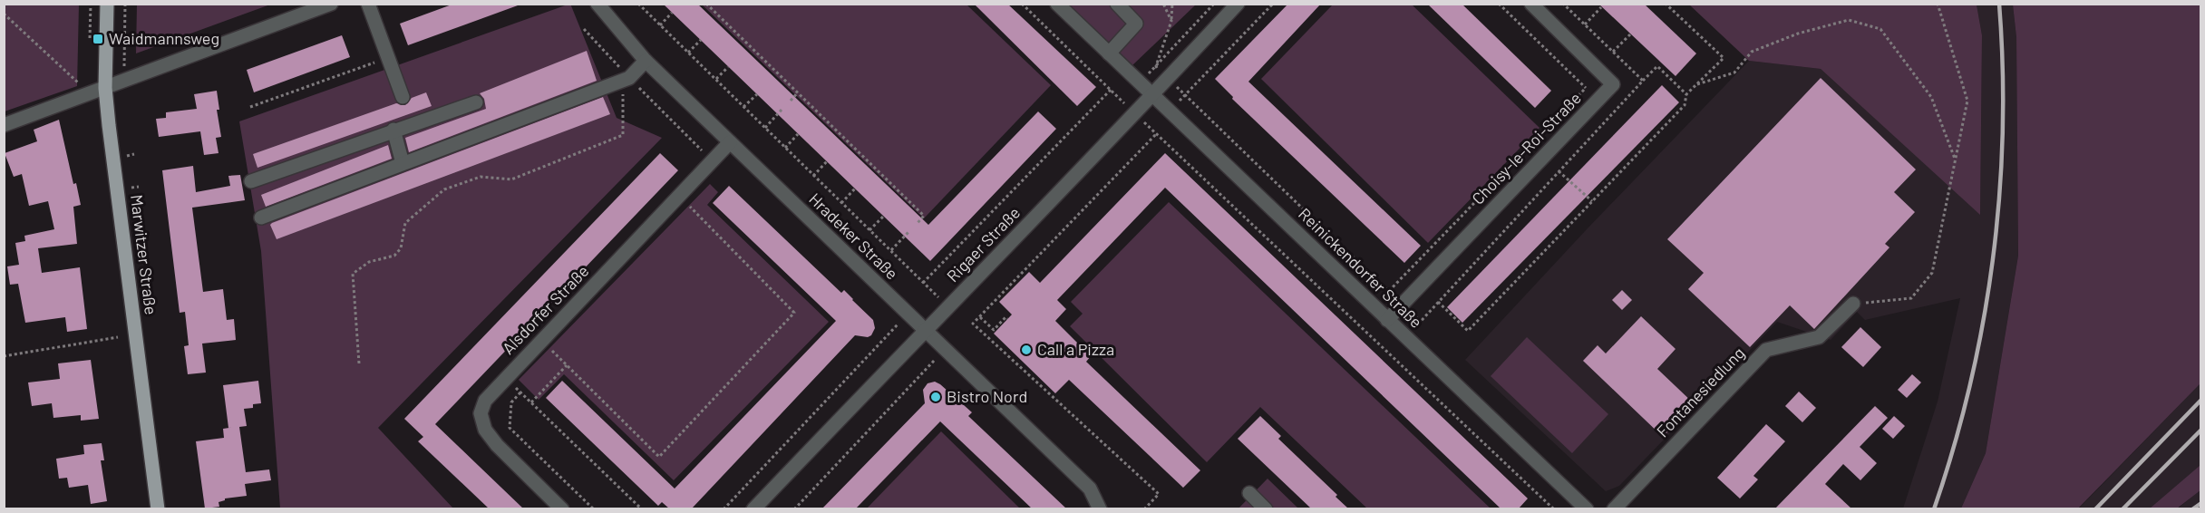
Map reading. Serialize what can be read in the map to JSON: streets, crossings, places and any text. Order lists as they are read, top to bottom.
{
  "streets": {
    "main road": ["Marwitzer Straße"],
    "street": [
      "Choisy-le-Roi-Straße",
      "Hradeker Straße",
      "Rigaer Straße",
      "Reinickendorfer Straße",
      "Alsdorfer Straße",
      "Fontanesiedlung"
    ]
  },
  "crossings": [
    ["Choisy-le-Roi-Straße", "Reinickendorfer Straße"],
    ["Hradeker Straße", "Rigaer Straße"],
    ["Hradeker Straße", "Alsdorfer Straße"],
    ["Rigaer Straße", "Reinickendorfer Straße"]
  ],
  "places": {
    "transit": ["Waidmannsweg"],
    "other": ["Call a Pizza", "Bistro Nord"]
  }
}
